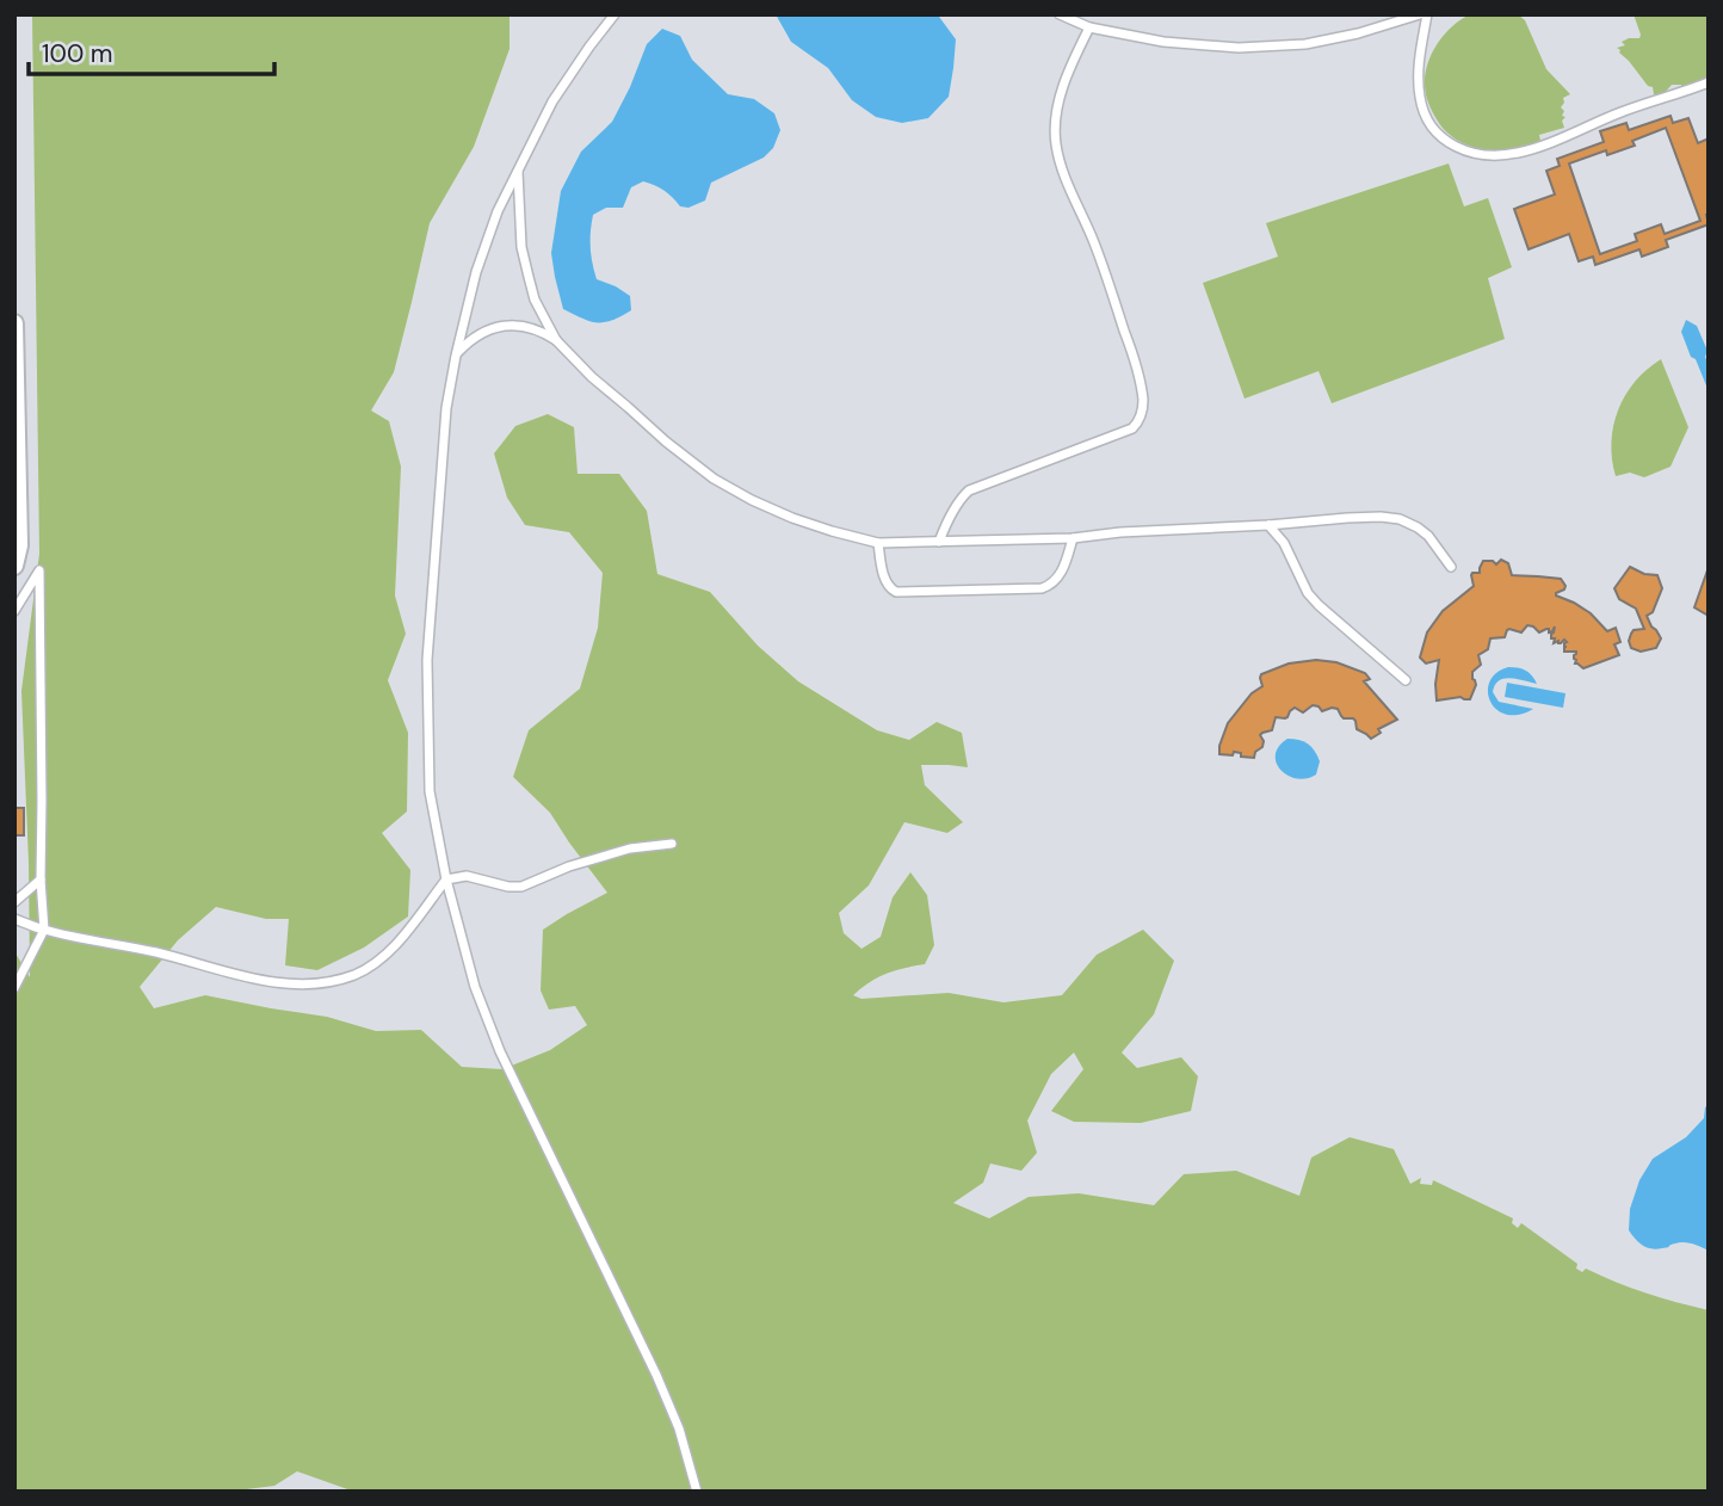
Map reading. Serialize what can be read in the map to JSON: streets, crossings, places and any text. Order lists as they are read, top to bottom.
{
  "scale_bar": "100 m"
}
